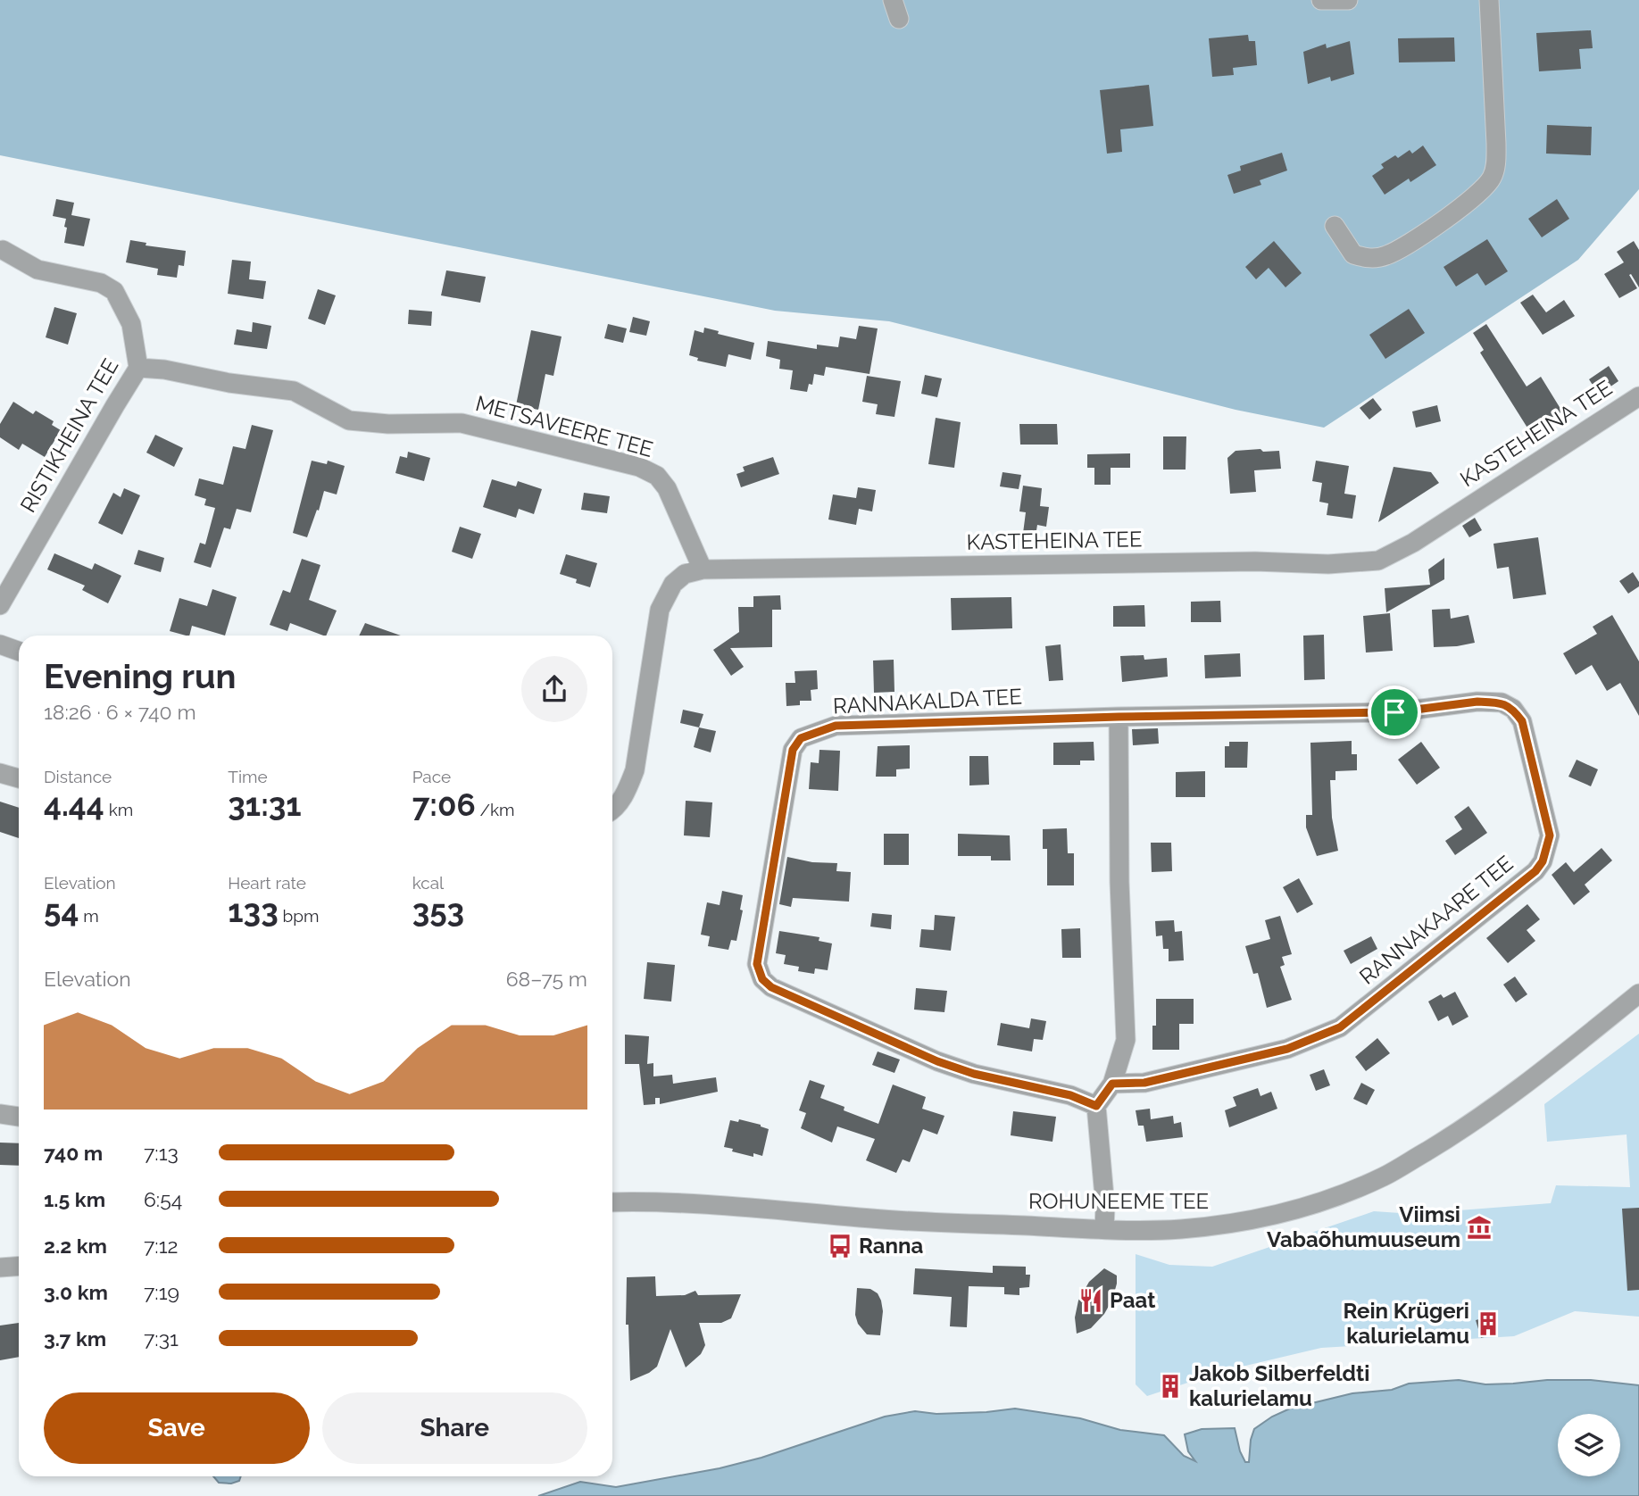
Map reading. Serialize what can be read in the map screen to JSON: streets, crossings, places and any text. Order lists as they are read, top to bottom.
{
  "streets": {
    "street": [
      "METSAVEERE TEE",
      "KASTEHEINA TEE",
      "RISTIKHEINA TEE",
      "RANNAKALDA TEE",
      "RANNAKAARE TEE",
      "ROHUNEEME TEE"
    ]
  },
  "crossings": [
    ["METSAVEERE TEE", "KASTEHEINA TEE"],
    ["METSAVEERE TEE", "RISTIKHEINA TEE"],
    ["RANNAKALDA TEE", "RANNAKAARE TEE"]
  ],
  "places": {
    "museum": ["Viimsi Vabaõhumuuseum"],
    "bus stop": ["Ranna"],
    "restaurant": ["Paat"],
    "building": ["Rein Krügeri kalurielamu", "Jakob Silberfeldti kalurielamu"]
  },
  "page": {
    "heading": ["Evening run", "18:26 · 6 × 740 m"],
    "stats": [
      ["Distance", "4.44 km"],
      ["Time", "31:31"],
      ["Pace", "7:06 /km"],
      ["Elevation", "54 m"],
      ["Heart rate", "133 bpm"],
      ["kcal", "353"]
    ],
    "chart": ["Elevation", "68–75 m"],
    "list": [
      {
        "name": "740 m",
        "note": "7:13"
      },
      {
        "name": "1.5 km",
        "note": "6:54"
      },
      {
        "name": "2.2 km",
        "note": "7:12"
      },
      {
        "name": "3.0 km",
        "note": "7:19"
      },
      {
        "name": "3.7 km",
        "note": "7:31"
      }
    ],
    "buttons": ["Save", "Share"]
  }
}
